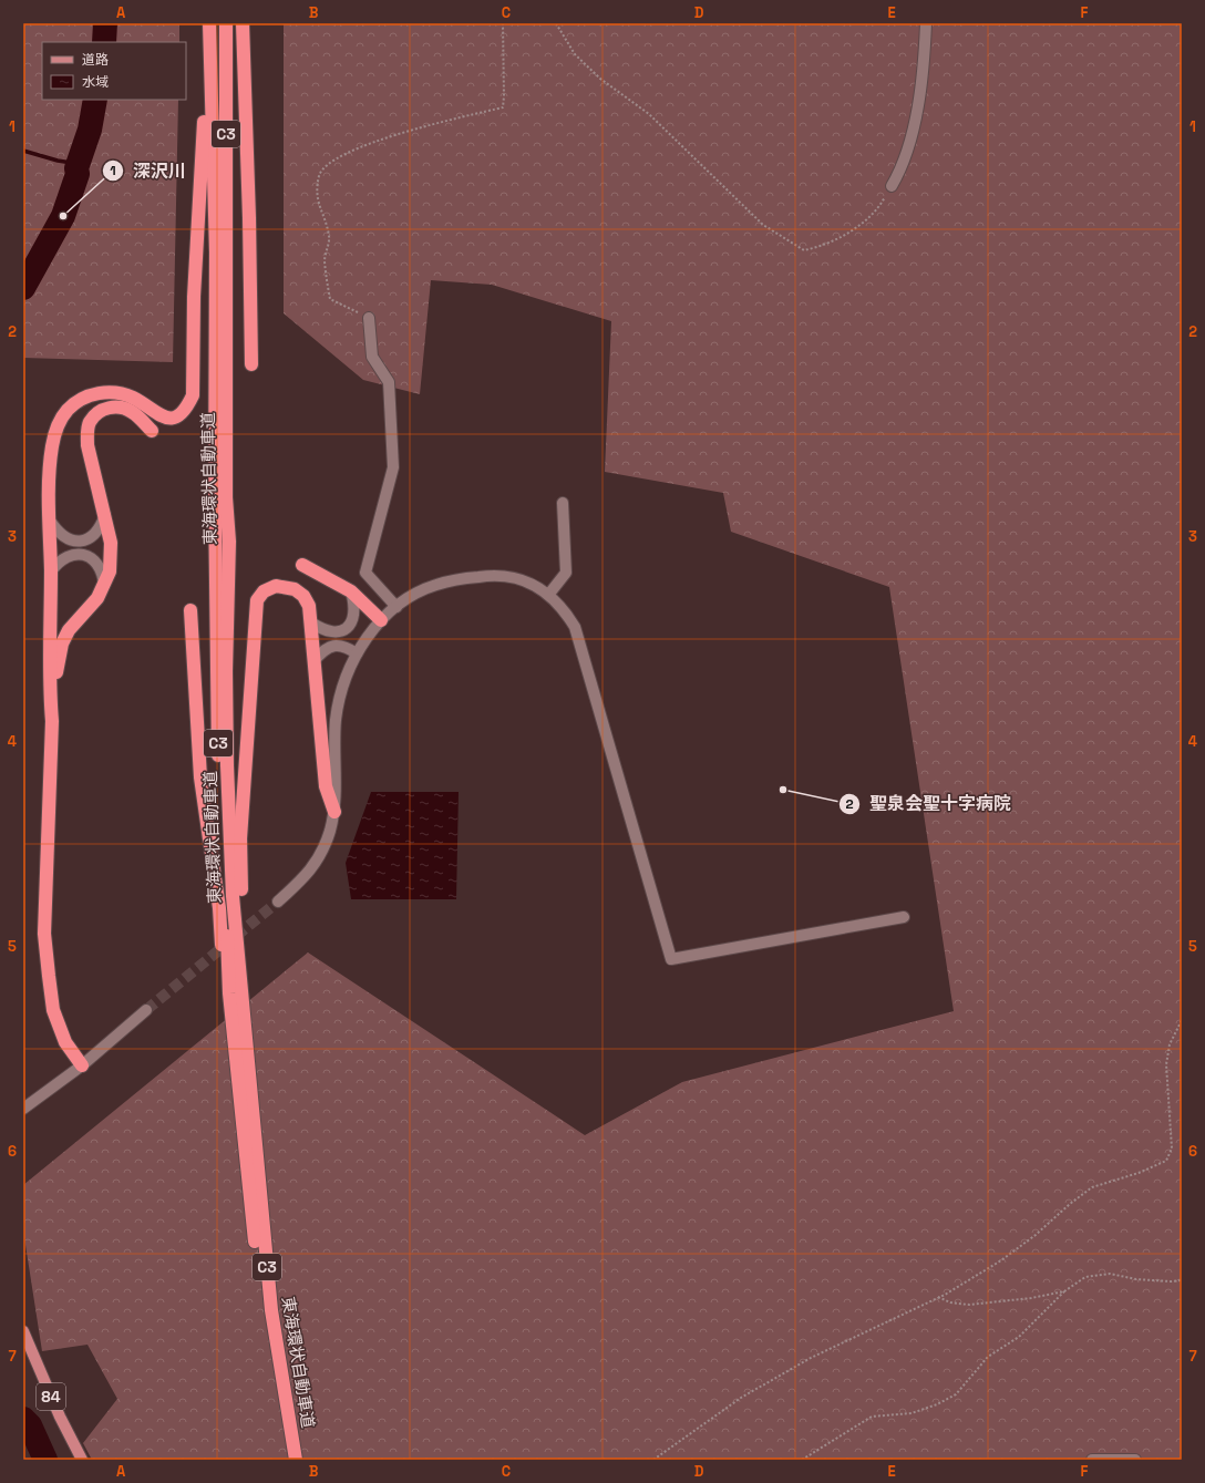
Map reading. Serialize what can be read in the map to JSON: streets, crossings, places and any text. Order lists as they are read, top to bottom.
{
  "streets": {
    "highway": ["C3", "東海環状自動車道"],
    "main road": ["84"]
  },
  "places": ["深沢川", "聖泉会聖十字病院"],
  "legend": ["道路", "水域"],
  "grid": {
    "columns": [
      "A",
      "B",
      "C",
      "D",
      "E",
      "F"
    ],
    "rows": [
      "1",
      "2",
      "3",
      "4",
      "5",
      "6",
      "7"
    ]
  }
}
